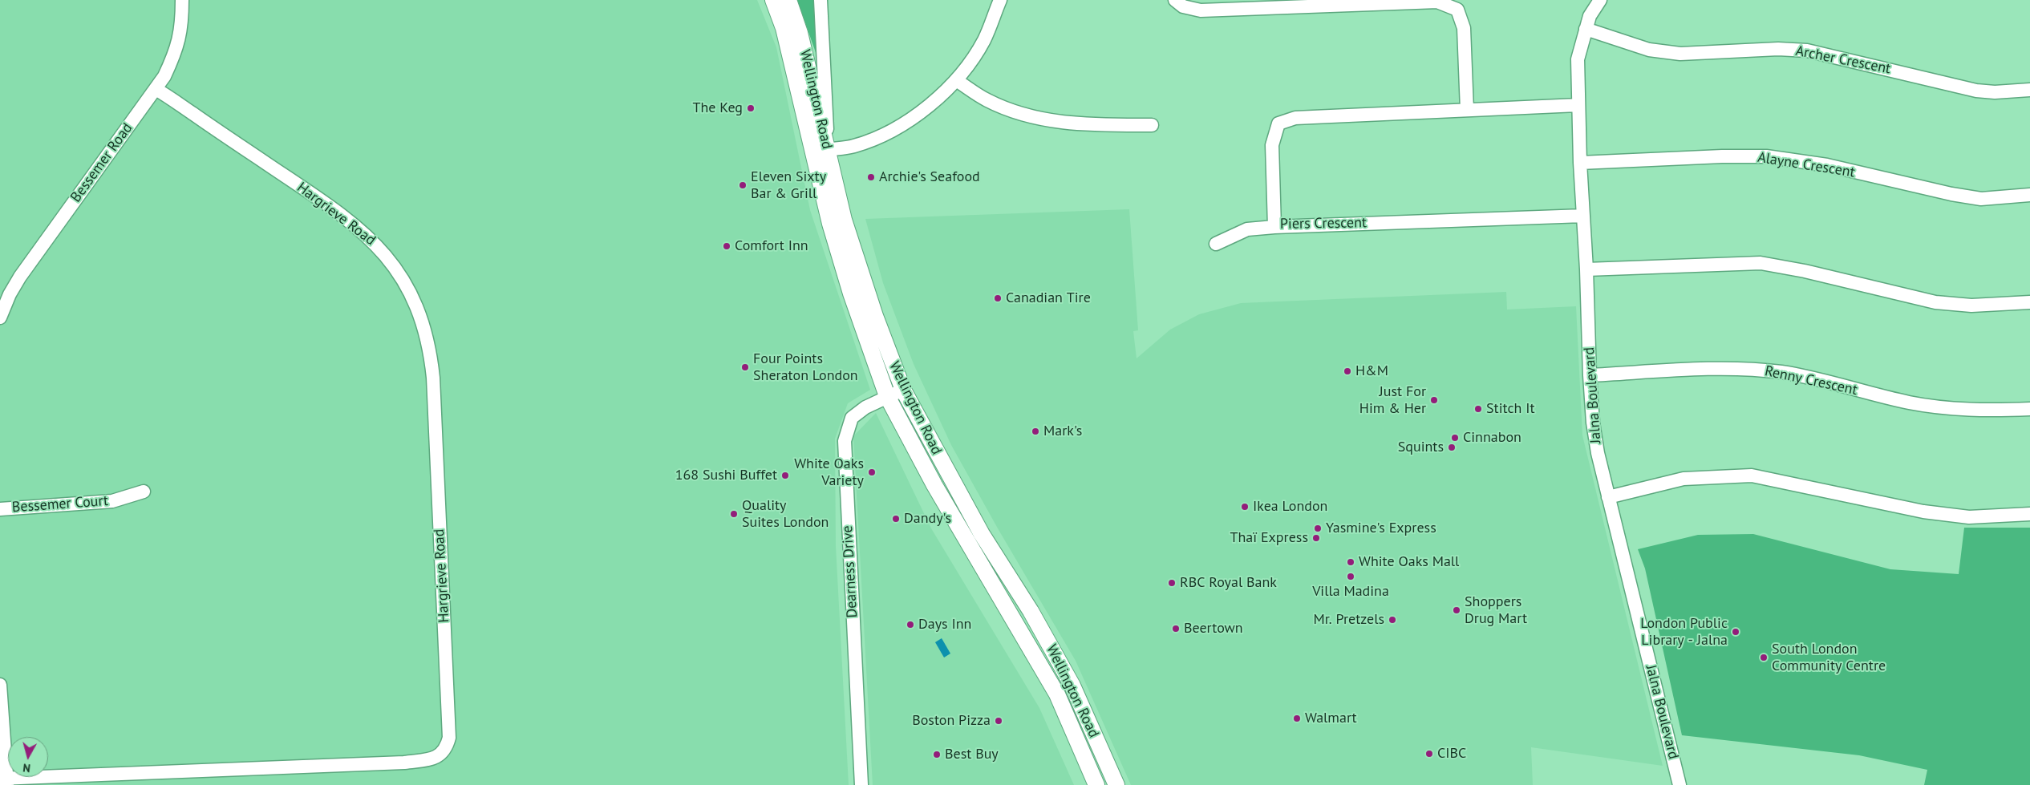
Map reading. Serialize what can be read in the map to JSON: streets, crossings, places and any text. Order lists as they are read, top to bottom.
{
  "streets": {
    "main road": ["Wellington Road"],
    "street": [
      "Archer Crescent",
      "Bessemer Road",
      "Alayne Crescent",
      "Hargrieve Road",
      "Piers Crescent",
      "Renny Crescent",
      "Jalna Boulevard",
      "Bessemer Court",
      "Dearness Drive"
    ]
  },
  "crossings": [
    ["Archer Crescent", "Jalna Boulevard"],
    ["Wellington Road", "Dearness Drive"],
    ["Bessemer Road", "Hargrieve Road"],
    ["Alayne Crescent", "Jalna Boulevard"],
    ["Piers Crescent", "Jalna Boulevard"],
    ["Renny Crescent", "Jalna Boulevard"]
  ],
  "places": [
    "The Keg",
    "Archie's Seafood",
    "Eleven Sixty Bar & Grill",
    "Comfort Inn",
    "Canadian Tire",
    "Four Points Sheraton London",
    "H&M",
    "Just For Him & Her",
    "Stitch It",
    "Mark's",
    "Cinnabon",
    "Squints",
    "White Oaks Variety",
    "168 Sushi Buffet",
    "Ikea London",
    "Quality Suites London",
    "Dandy's",
    "Yasmine's Express",
    "Thaï Express",
    "White Oaks Mall",
    "Villa Madina",
    "RBC Royal Bank",
    "Shoppers Drug Mart",
    "Mr. Pretzels",
    "Days Inn",
    "Beertown",
    "London Public Library - Jalna",
    "South London Community Centre",
    "Walmart",
    "Boston Pizza",
    "CIBC",
    "Best Buy"
  ],
  "north": "bottom"
}
